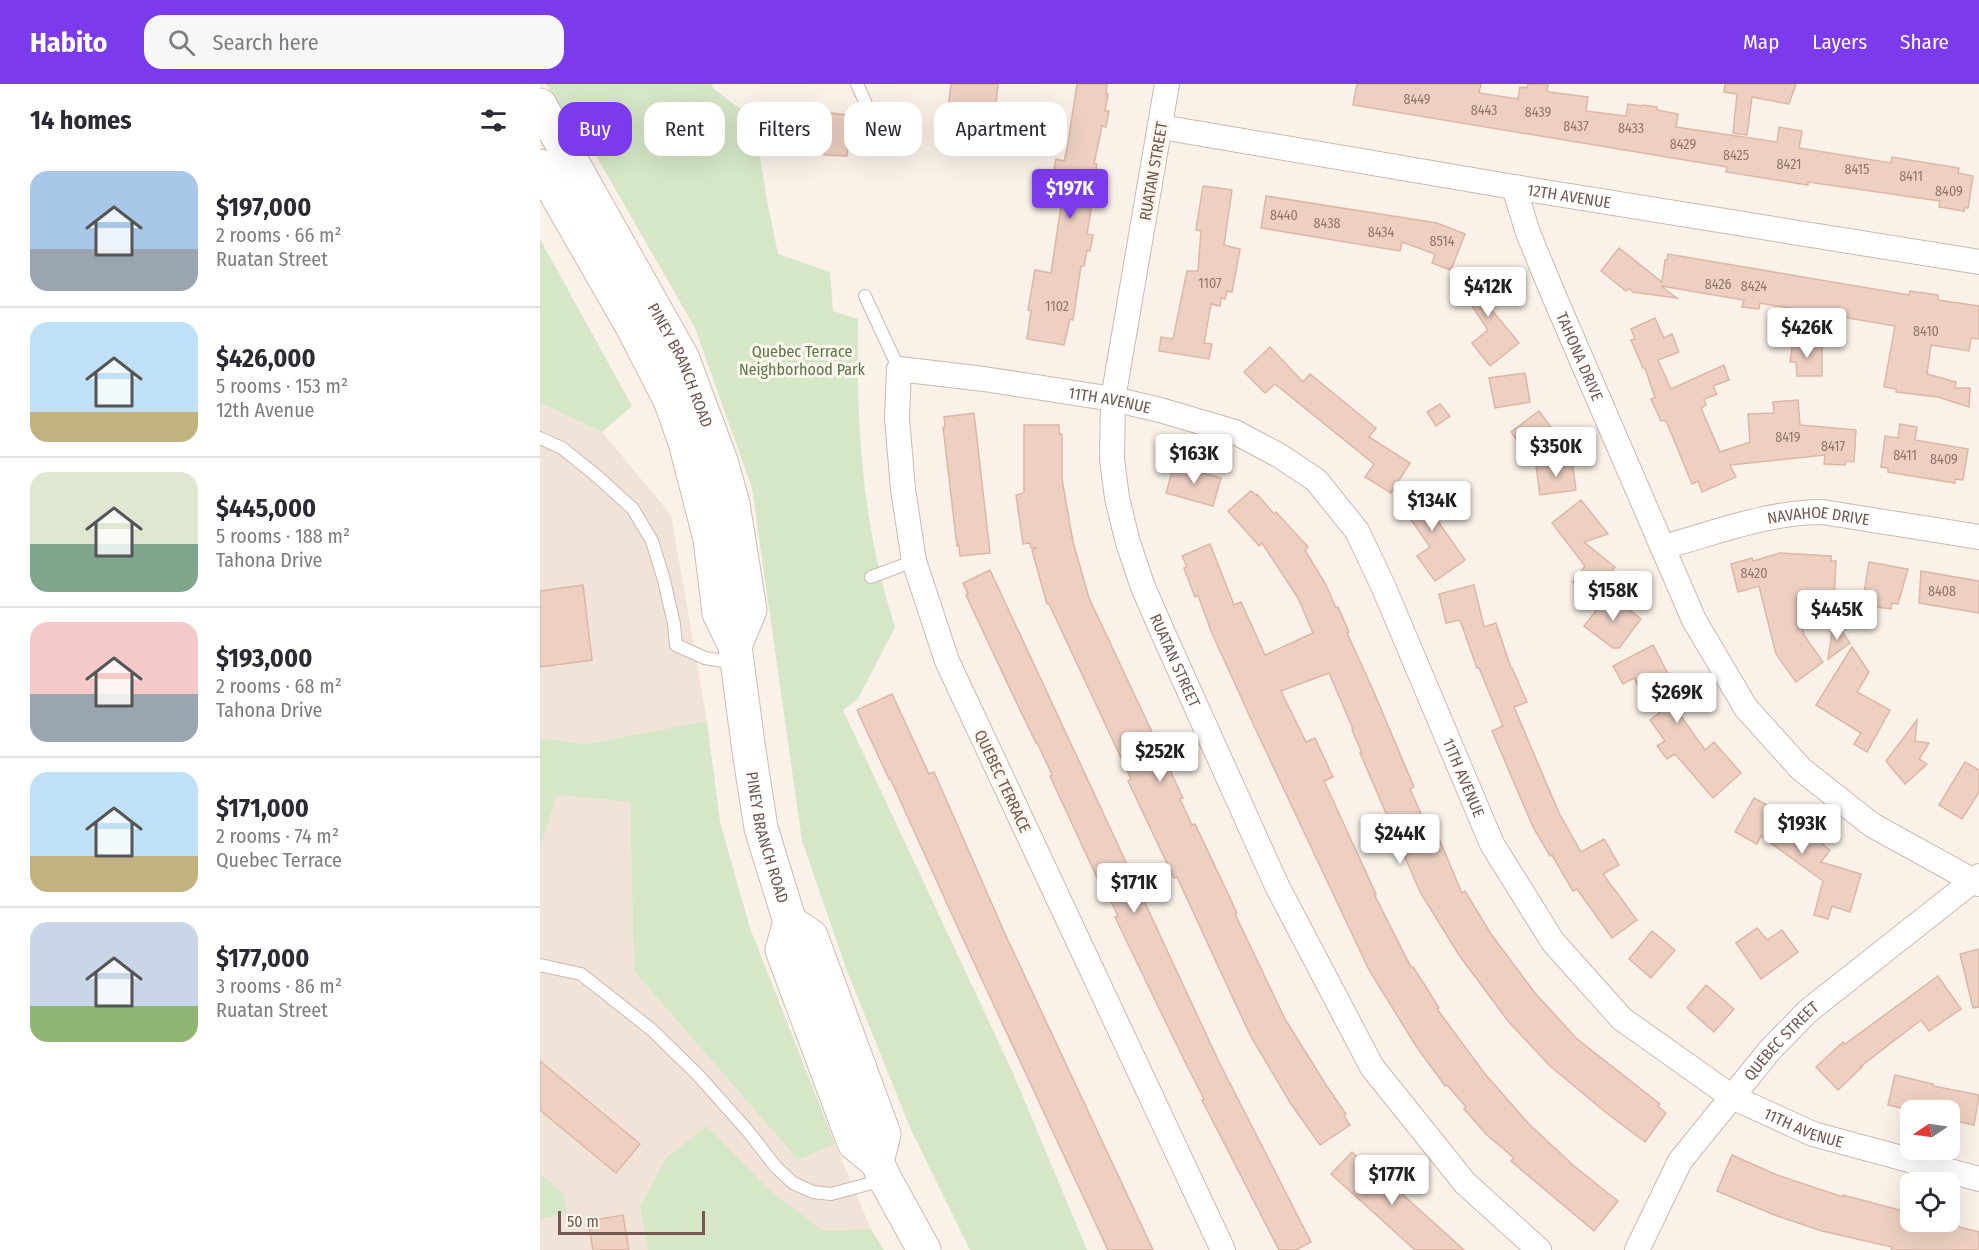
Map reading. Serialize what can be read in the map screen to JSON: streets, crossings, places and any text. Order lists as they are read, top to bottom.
{
  "streets": {
    "main road": ["PINEY BRANCH ROAD"],
    "street": [
      "RUATAN STREET",
      "12TH AVENUE",
      "TAHONA DRIVE",
      "11TH AVENUE",
      "NAVAHOE DRIVE",
      "QUEBEC TERRACE",
      "QUEBEC STREET"
    ]
  },
  "crossings": [
    ["RUATAN STREET", "12TH AVENUE"],
    ["RUATAN STREET", "11TH AVENUE"],
    ["12TH AVENUE", "TAHONA DRIVE"],
    ["TAHONA DRIVE", "NAVAHOE DRIVE"],
    ["TAHONA DRIVE", "QUEBEC STREET"],
    ["11TH AVENUE", "QUEBEC TERRACE"],
    ["11TH AVENUE", "QUEBEC STREET"]
  ],
  "parks": ["Quebec Terrace Neighborhood Park"],
  "house_numbers": [
    "8449",
    "8443",
    "8439",
    "8437",
    "8433",
    "8429",
    "8425",
    "8421",
    "8415",
    "8411",
    "8409",
    "8440",
    "8438",
    "8434",
    "8514",
    "1107",
    "8426",
    "8424",
    "1102",
    "8410",
    "8419",
    "8417",
    "8411",
    "8409",
    "8420",
    "8408"
  ],
  "scale_bar": "50 m",
  "north": "left",
  "page": {
    "header": "Habito",
    "search": "Search here",
    "nav": ["Map", "Layers", "Share"],
    "heading": "14 homes",
    "chip": [
      "Buy",
      "Rent",
      "Filters",
      "New",
      "Apartment"
    ],
    "list": [
      {
        "name": "$197,000",
        "note": "2 rooms · 66 m² · Ruatan Street"
      },
      {
        "name": "$426,000",
        "note": "5 rooms · 153 m² · 12th Avenue"
      },
      {
        "name": "$445,000",
        "note": "5 rooms · 188 m² · Tahona Drive"
      },
      {
        "name": "$193,000",
        "note": "2 rooms · 68 m² · Tahona Drive"
      },
      {
        "name": "$171,000",
        "note": "2 rooms · 74 m² · Quebec Terrace"
      },
      {
        "name": "$177,000",
        "note": "3 rooms · 86 m² · Ruatan Street"
      }
    ],
    "price": [
      "$197K",
      "$412K",
      "$426K",
      "$350K",
      "$163K",
      "$134K",
      "$158K",
      "$445K",
      "$269K",
      "$252K",
      "$193K",
      "$244K",
      "$171K",
      "$177K"
    ],
    "scale": "50 m"
  }
}
